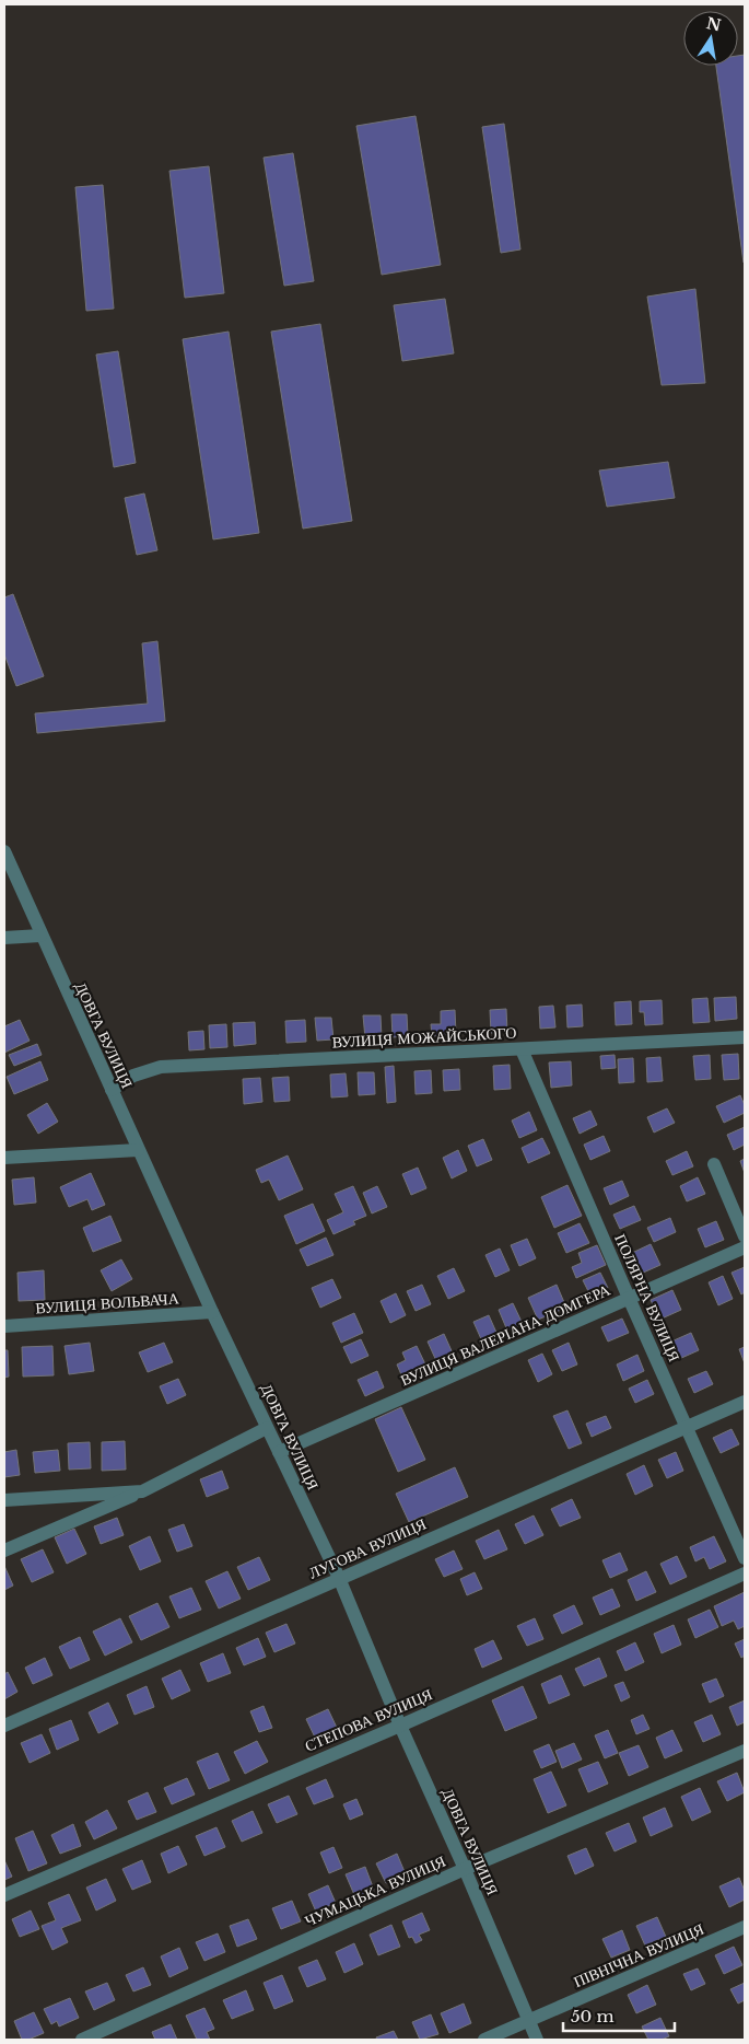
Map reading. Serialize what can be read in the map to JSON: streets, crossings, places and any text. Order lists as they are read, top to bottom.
{
  "streets": {
    "street": [
      "ДОВГА ВУЛИЦЯ",
      "ВУЛИЦЯ МОЖАЙСЬКОГО",
      "ПОЛЯРНА ВУЛИЦЯ",
      "ВУЛИЦЯ ВОЛЬВАЧА",
      "ВУЛИЦЯ ВАЛЕРІАНА ДОМГЕРА",
      "ЛУГОВА ВУЛИЦЯ",
      "СТЕПОВА ВУЛИЦЯ",
      "ЧУМАЦЬКА ВУЛИЦЯ",
      "ПІВНІЧНА ВУЛИЦЯ"
    ]
  },
  "crossings": [
    ["ДОВГА ВУЛИЦЯ", "ВУЛИЦЯ МОЖАЙСЬКОГО"],
    ["ДОВГА ВУЛИЦЯ", "ВУЛИЦЯ ВОЛЬВАЧА"],
    ["ДОВГА ВУЛИЦЯ", "ВУЛИЦЯ ВАЛЕРІАНА ДОМГЕРА"],
    ["ДОВГА ВУЛИЦЯ", "ЛУГОВА ВУЛИЦЯ"],
    ["ДОВГА ВУЛИЦЯ", "СТЕПОВА ВУЛИЦЯ"],
    ["ДОВГА ВУЛИЦЯ", "ЧУМАЦЬКА ВУЛИЦЯ"],
    ["ДОВГА ВУЛИЦЯ", "ПІВНІЧНА ВУЛИЦЯ"],
    ["ВУЛИЦЯ МОЖАЙСЬКОГО", "ПОЛЯРНА ВУЛИЦЯ"],
    ["ПОЛЯРНА ВУЛИЦЯ", "ВУЛИЦЯ ВАЛЕРІАНА ДОМГЕРА"],
    ["ПОЛЯРНА ВУЛИЦЯ", "ЛУГОВА ВУЛИЦЯ"]
  ],
  "scale_bar": "50 m",
  "north": "top"
}
